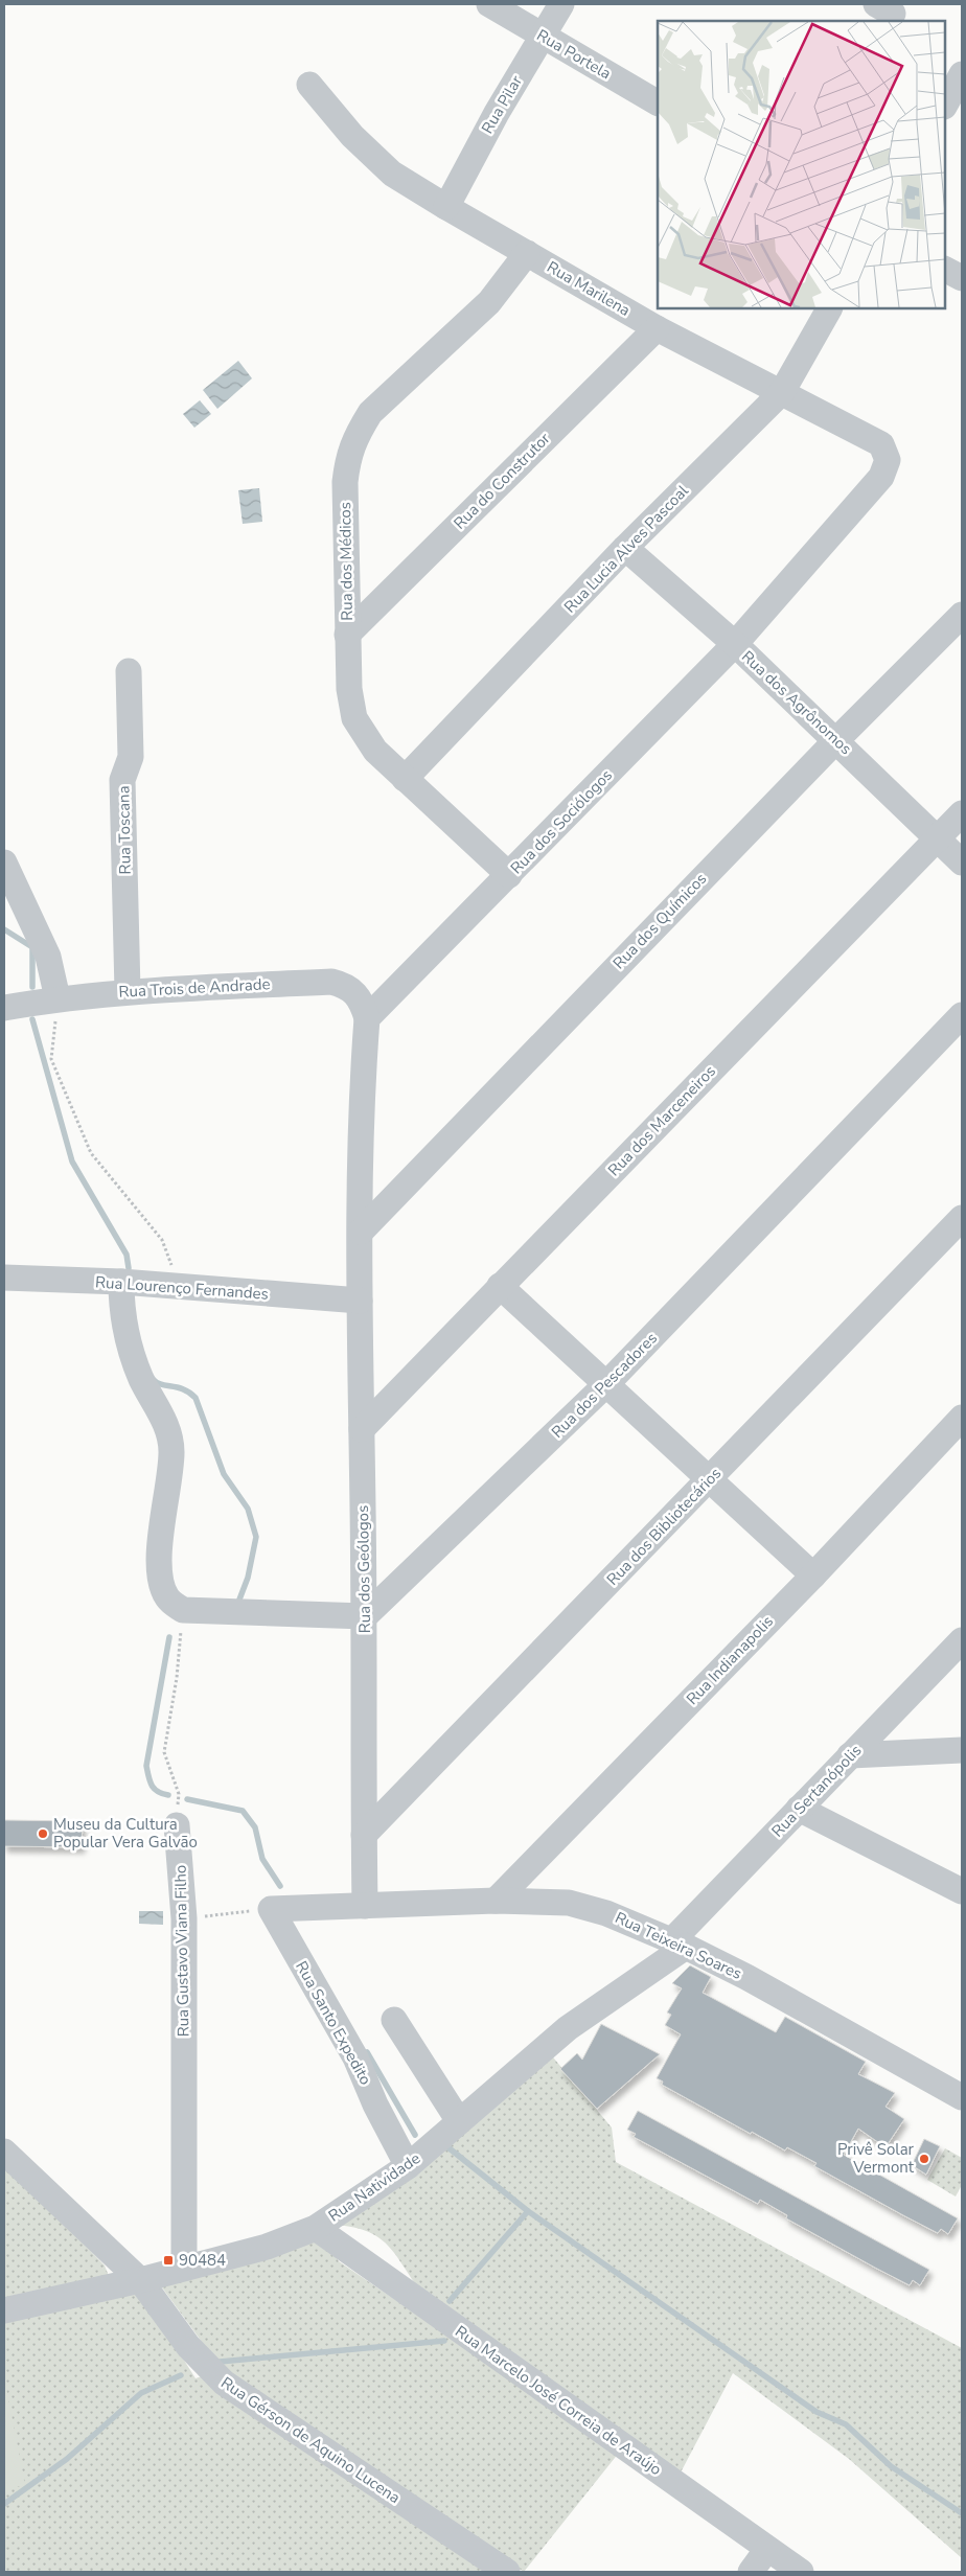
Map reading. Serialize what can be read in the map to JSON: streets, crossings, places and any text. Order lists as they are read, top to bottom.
{
  "streets": {
    "street": [
      "Rua Portela",
      "Rua Pilar",
      "Rua Marilena",
      "Rua do Construtor",
      "Rua Lucia Alves Pascoal",
      "Rua dos Médicos",
      "Rua dos Agrônomos",
      "Rua dos Sociólogos",
      "Rua Toscana",
      "Rua dos Químicos",
      "Rua Trois de Andrade",
      "Rua dos Marceneiros",
      "Rua Lourenço Fernandes",
      "Rua dos Pescadores",
      "Rua dos Bibliotecários",
      "Rua dos Geólogos",
      "Rua Indianapolis",
      "Rua Sertanópolis",
      "Rua Teixeira Soares",
      "Rua Gustavo Viana Filho",
      "Rua Santo Expedito",
      "Rua Natividade",
      "Rua Marcelo José Correia de Araújo",
      "Rua Gérson de Aquino Lucena"
    ]
  },
  "crossings": [
    ["Rua Portela", "Rua Pilar"],
    ["Rua Pilar", "Rua Marilena"],
    ["Rua Marilena", "Rua do Construtor"],
    ["Rua Marilena", "Rua Lucia Alves Pascoal"],
    ["Rua Marilena", "Rua dos Médicos"],
    ["Rua Marilena", "Rua dos Sociólogos"],
    ["Rua do Construtor", "Rua dos Médicos"],
    ["Rua Lucia Alves Pascoal", "Rua dos Médicos"],
    ["Rua Lucia Alves Pascoal", "Rua dos Agrônomos"],
    ["Rua dos Médicos", "Rua dos Sociólogos"],
    ["Rua dos Agrônomos", "Rua dos Sociólogos"],
    ["Rua dos Agrônomos", "Rua dos Químicos"],
    ["Rua dos Agrônomos", "Rua dos Marceneiros"],
    ["Rua dos Sociólogos", "Rua Trois de Andrade"],
    ["Rua Toscana", "Rua Trois de Andrade"],
    ["Rua dos Químicos", "Rua dos Geólogos"],
    ["Rua dos Marceneiros", "Rua dos Geólogos"],
    ["Rua Lourenço Fernandes", "Rua dos Geólogos"],
    ["Rua dos Pescadores", "Rua dos Geólogos"],
    ["Rua dos Bibliotecários", "Rua dos Geólogos"],
    ["Rua dos Geólogos", "Rua Teixeira Soares"],
    ["Rua Indianapolis", "Rua Teixeira Soares"],
    ["Rua Sertanópolis", "Rua Teixeira Soares"],
    ["Rua Sertanópolis", "Rua Natividade"],
    ["Rua Teixeira Soares", "Rua Santo Expedito"],
    ["Rua Teixeira Soares", "Rua Natividade"],
    ["Rua Gustavo Viana Filho", "Rua Natividade"],
    ["Rua Santo Expedito", "Rua Natividade"],
    ["Rua Natividade", "Rua Marcelo José Correia de Araújo"],
    ["Rua Natividade", "Rua Gérson de Aquino Lucena"]
  ],
  "places": {
    "other": ["Museu da Cultura Popular Vera Galvão", "Privê Solar Vermont"],
    "transit": ["90484"]
  }
}
